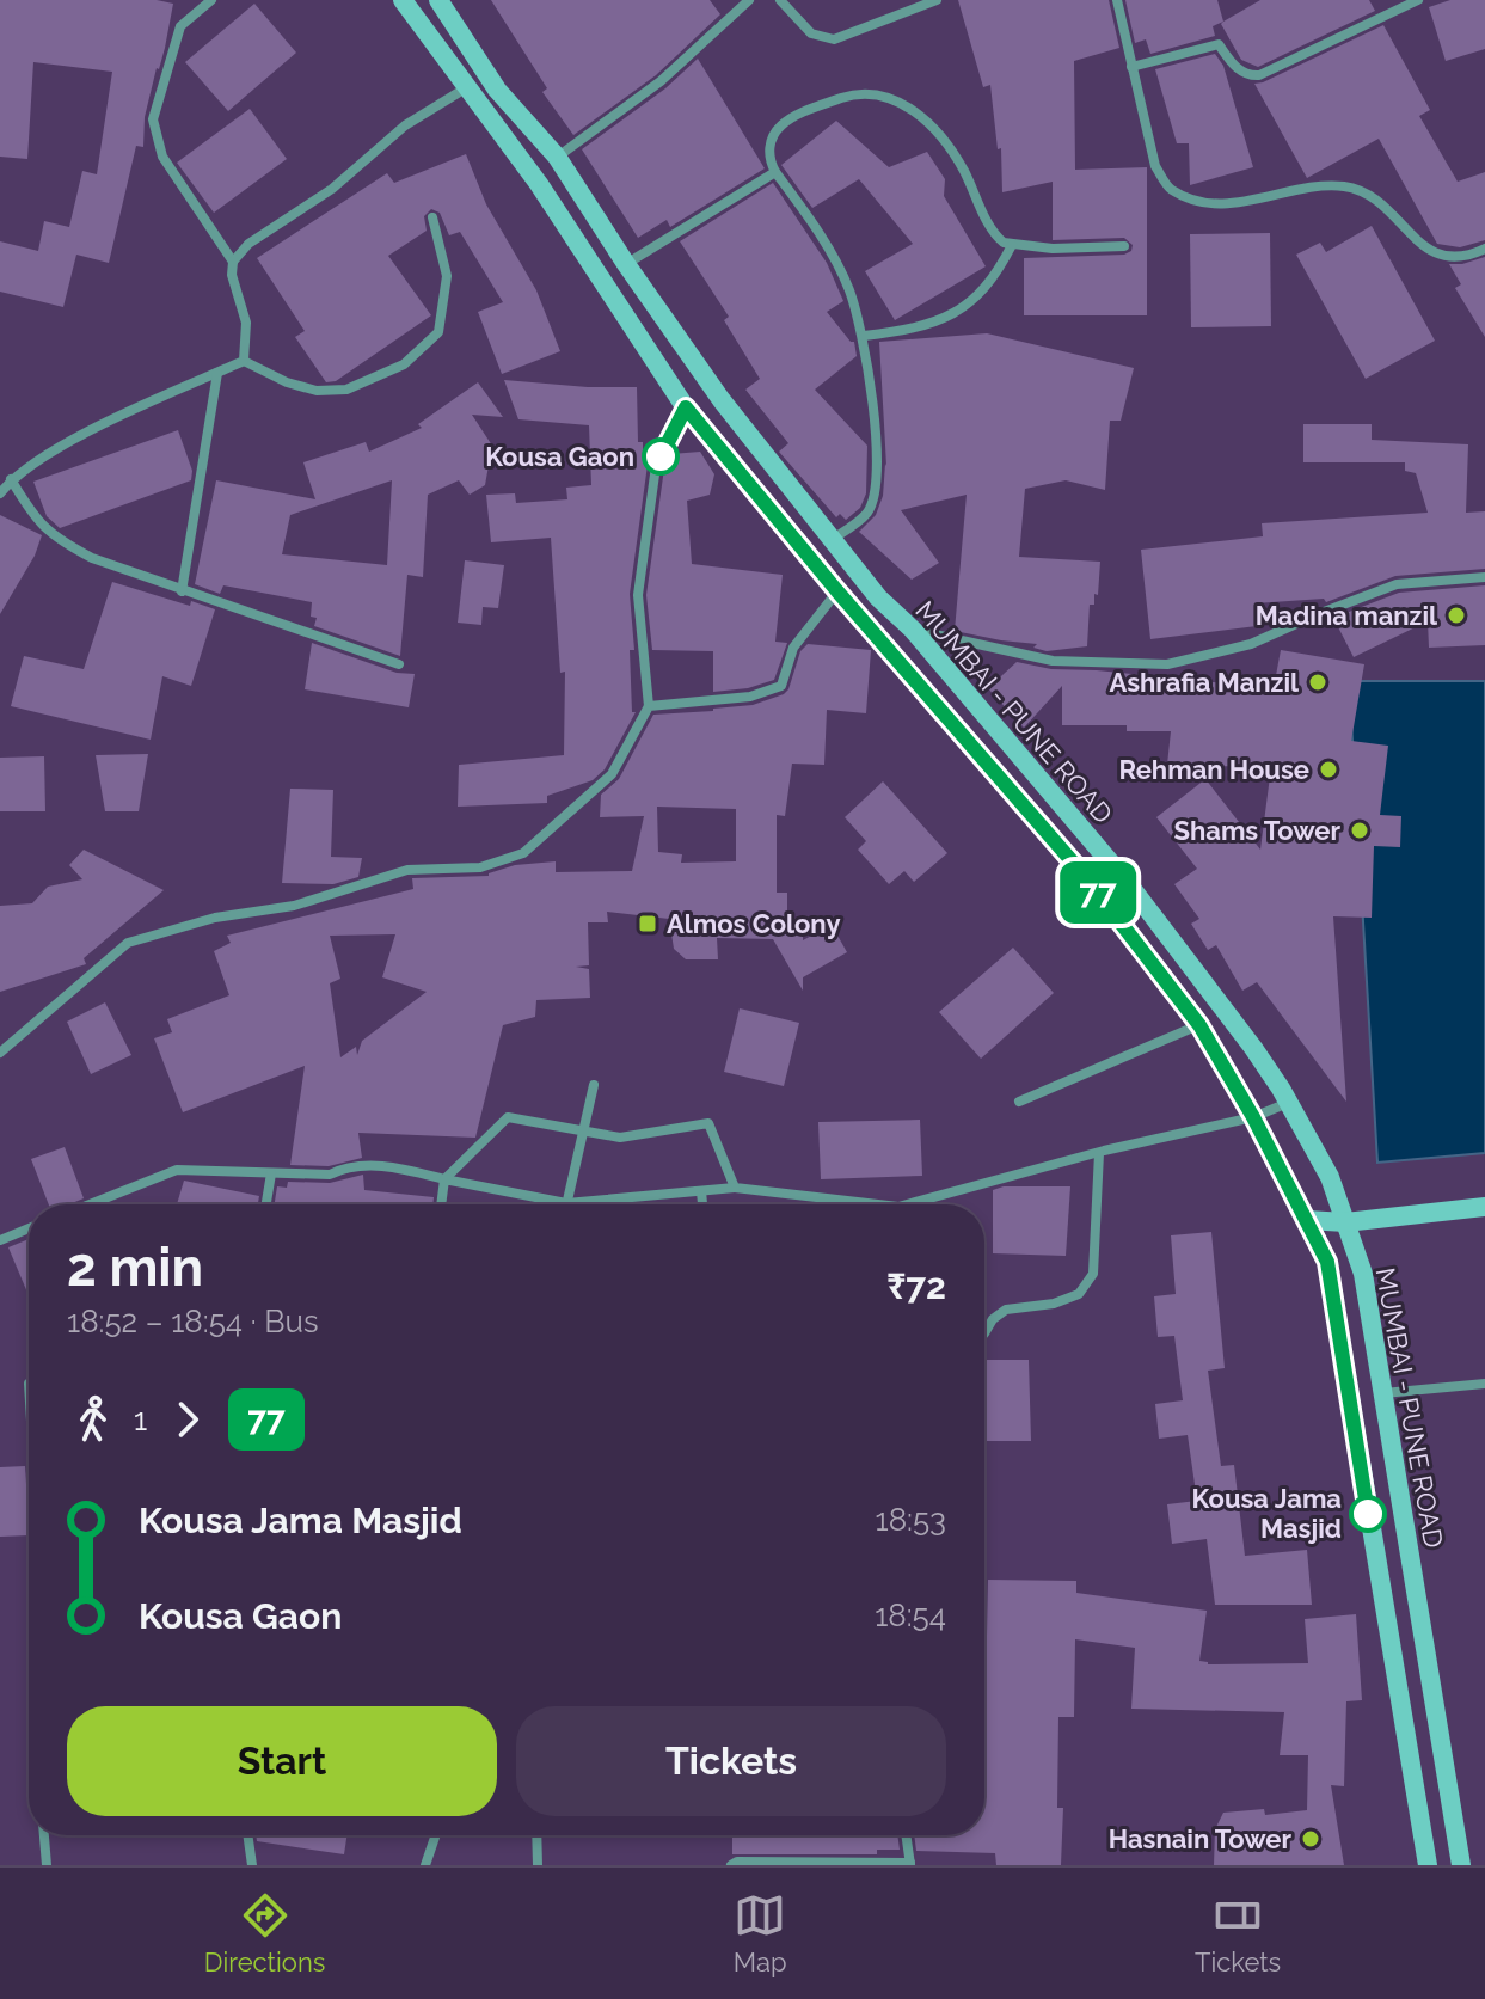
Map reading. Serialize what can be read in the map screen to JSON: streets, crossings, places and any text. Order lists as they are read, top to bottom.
{
  "streets": {
    "main road": ["MUMBAI - PUNE ROAD"]
  },
  "places": {
    "other": [
      "Kousa Gaon",
      "Madina manzil",
      "Ashrafia Manzil",
      "Rehman House",
      "Shams Tower",
      "Kousa Jama Masjid",
      "Hasnain Tower"
    ],
    "transit": ["Almos Colony"]
  },
  "lines": ["bus line 77"],
  "page": {
    "on_map": "77",
    "heading": ["2 min", "18:52 – 18:54 · Bus", "₹72"],
    "legs": ["1", "77"],
    "list": [
      {
        "name": "Kousa Jama Masjid",
        "value": "18:53"
      },
      {
        "name": "Kousa Gaon",
        "value": "18:54"
      }
    ],
    "buttons": ["Start", "Tickets"],
    "tabs": ["Directions", "Map", "Tickets"]
  }
}
